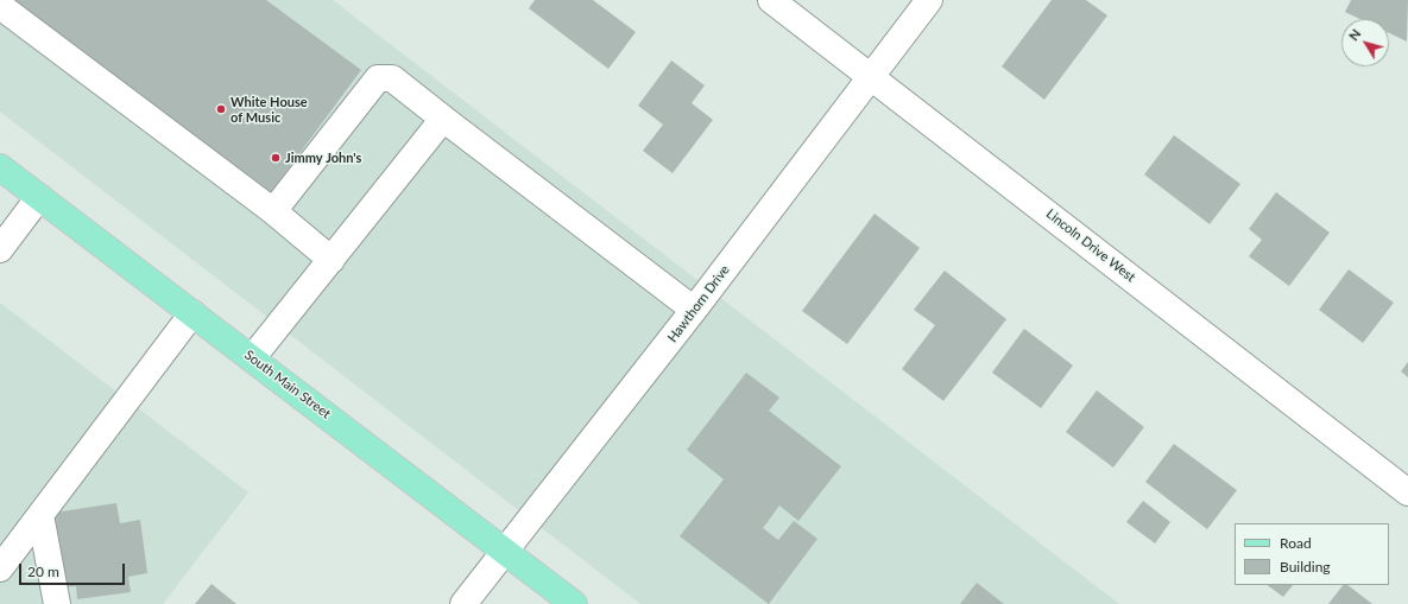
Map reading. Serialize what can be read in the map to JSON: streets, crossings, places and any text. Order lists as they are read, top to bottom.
{
  "streets": {
    "main road": ["South Main Street"],
    "street": ["Lincoln Drive West", "Hawthorn Drive"]
  },
  "crossings": [
    ["Lincoln Drive West", "Hawthorn Drive"],
    ["Hawthorn Drive", "South Main Street"]
  ],
  "places": ["White House of Music", "Jimmy John's"],
  "legend": ["Road", "Building"],
  "scale_bar": "20 m",
  "north": "top left"
}
